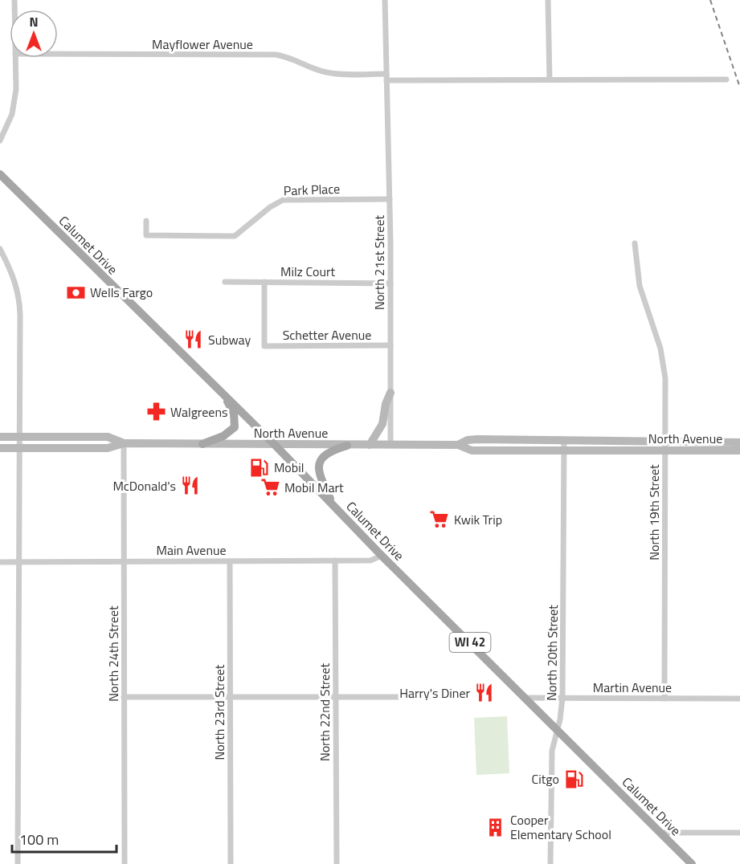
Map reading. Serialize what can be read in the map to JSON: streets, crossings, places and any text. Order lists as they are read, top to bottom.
{
  "streets": {
    "main road": ["Calumet Drive", "North Avenue", "WI 42"],
    "street": [
      "Mayflower Avenue",
      "Park Place",
      "North 21st Street",
      "Milz Court",
      "Schetter Avenue",
      "North 19th Street",
      "Main Avenue",
      "North 20th Street",
      "North 24th Street",
      "Martin Avenue",
      "North 23rd Street",
      "North 22nd Street"
    ]
  },
  "crossings": [
    ["Mayflower Avenue", "North 21st Street"],
    ["Park Place", "North 21st Street"],
    ["Calumet Drive", "North Avenue"],
    ["Calumet Drive", "Main Avenue"],
    ["Calumet Drive", "North 20th Street"],
    ["Calumet Drive", "Martin Avenue"],
    ["North 21st Street", "Milz Court"],
    ["North 21st Street", "Schetter Avenue"],
    ["North 21st Street", "North Avenue"],
    ["Milz Court", "Schetter Avenue"],
    ["North Avenue", "North 19th Street"],
    ["North Avenue", "North 20th Street"],
    ["North Avenue", "North 24th Street"],
    ["North 19th Street", "Martin Avenue"],
    ["Main Avenue", "North 24th Street"],
    ["Main Avenue", "North 23rd Street"],
    ["Main Avenue", "North 22nd Street"],
    ["North 20th Street", "Martin Avenue"]
  ],
  "places": {
    "bank": ["Wells Fargo"],
    "restaurant": ["Subway", "McDonald's", "Harry's Diner"],
    "pharmacy": ["Walgreens"],
    "fuel station": ["Mobil", "Citgo"],
    "supermarket": ["Mobil Mart", "Kwik Trip"],
    "building": ["Cooper Elementary School"]
  },
  "scale_bar": "100 m",
  "north": "top"
}
